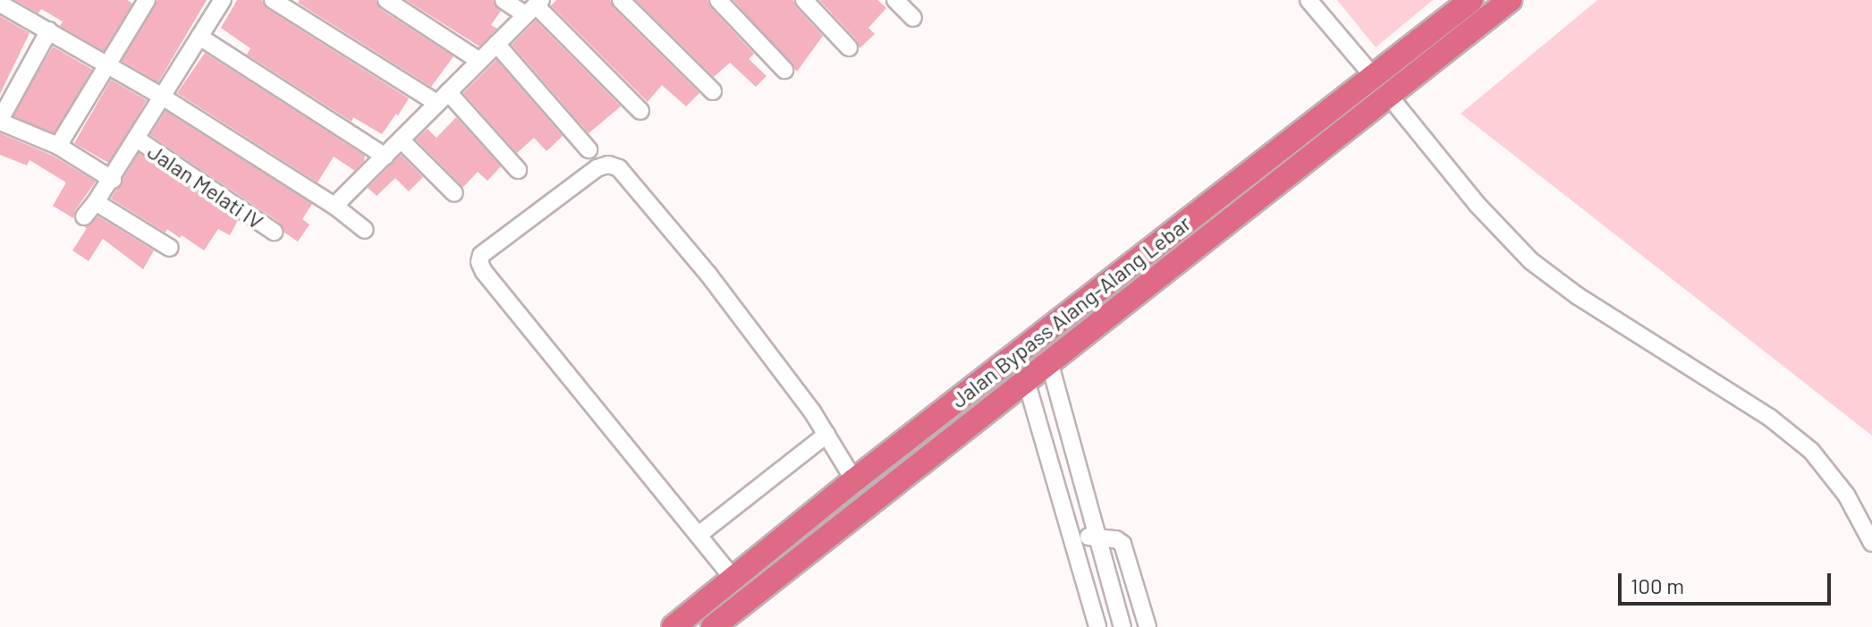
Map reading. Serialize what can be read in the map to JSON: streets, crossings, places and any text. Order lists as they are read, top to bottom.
{
  "streets": {
    "highway": ["Jalan Bypass Alang-Alang Lebar"],
    "street": ["Jalan Melati IV"]
  },
  "scale_bar": "100 m"
}
